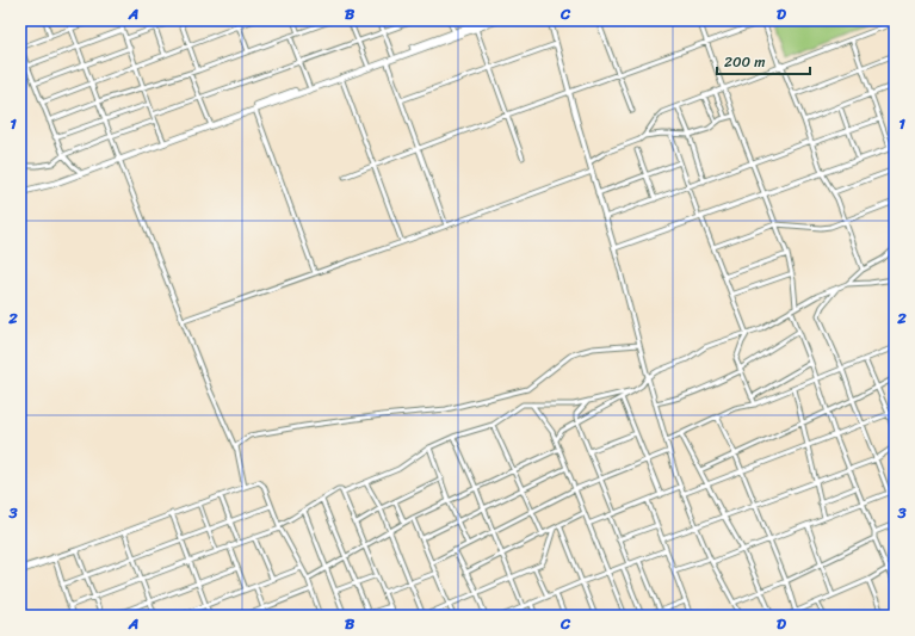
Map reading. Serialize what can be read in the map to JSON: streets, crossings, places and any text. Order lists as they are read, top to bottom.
{
  "scale_bar": "200 m",
  "grid": {
    "columns": [
      "A",
      "B",
      "C",
      "D"
    ],
    "rows": ["1", "2", "3"]
  }
}
